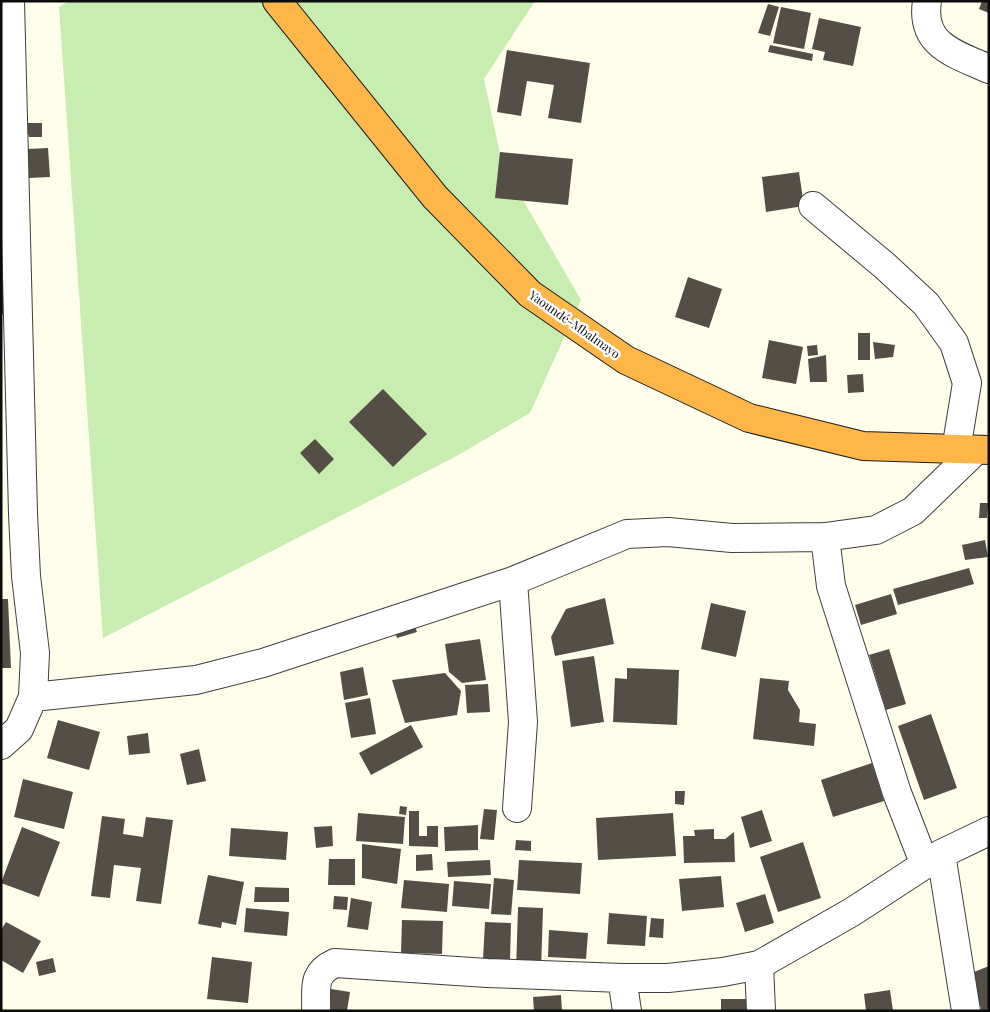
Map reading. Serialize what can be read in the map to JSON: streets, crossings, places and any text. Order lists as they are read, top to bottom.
{
  "streets": {
    "highway": ["Yaoundé-Mbalmayo"]
  }
}
